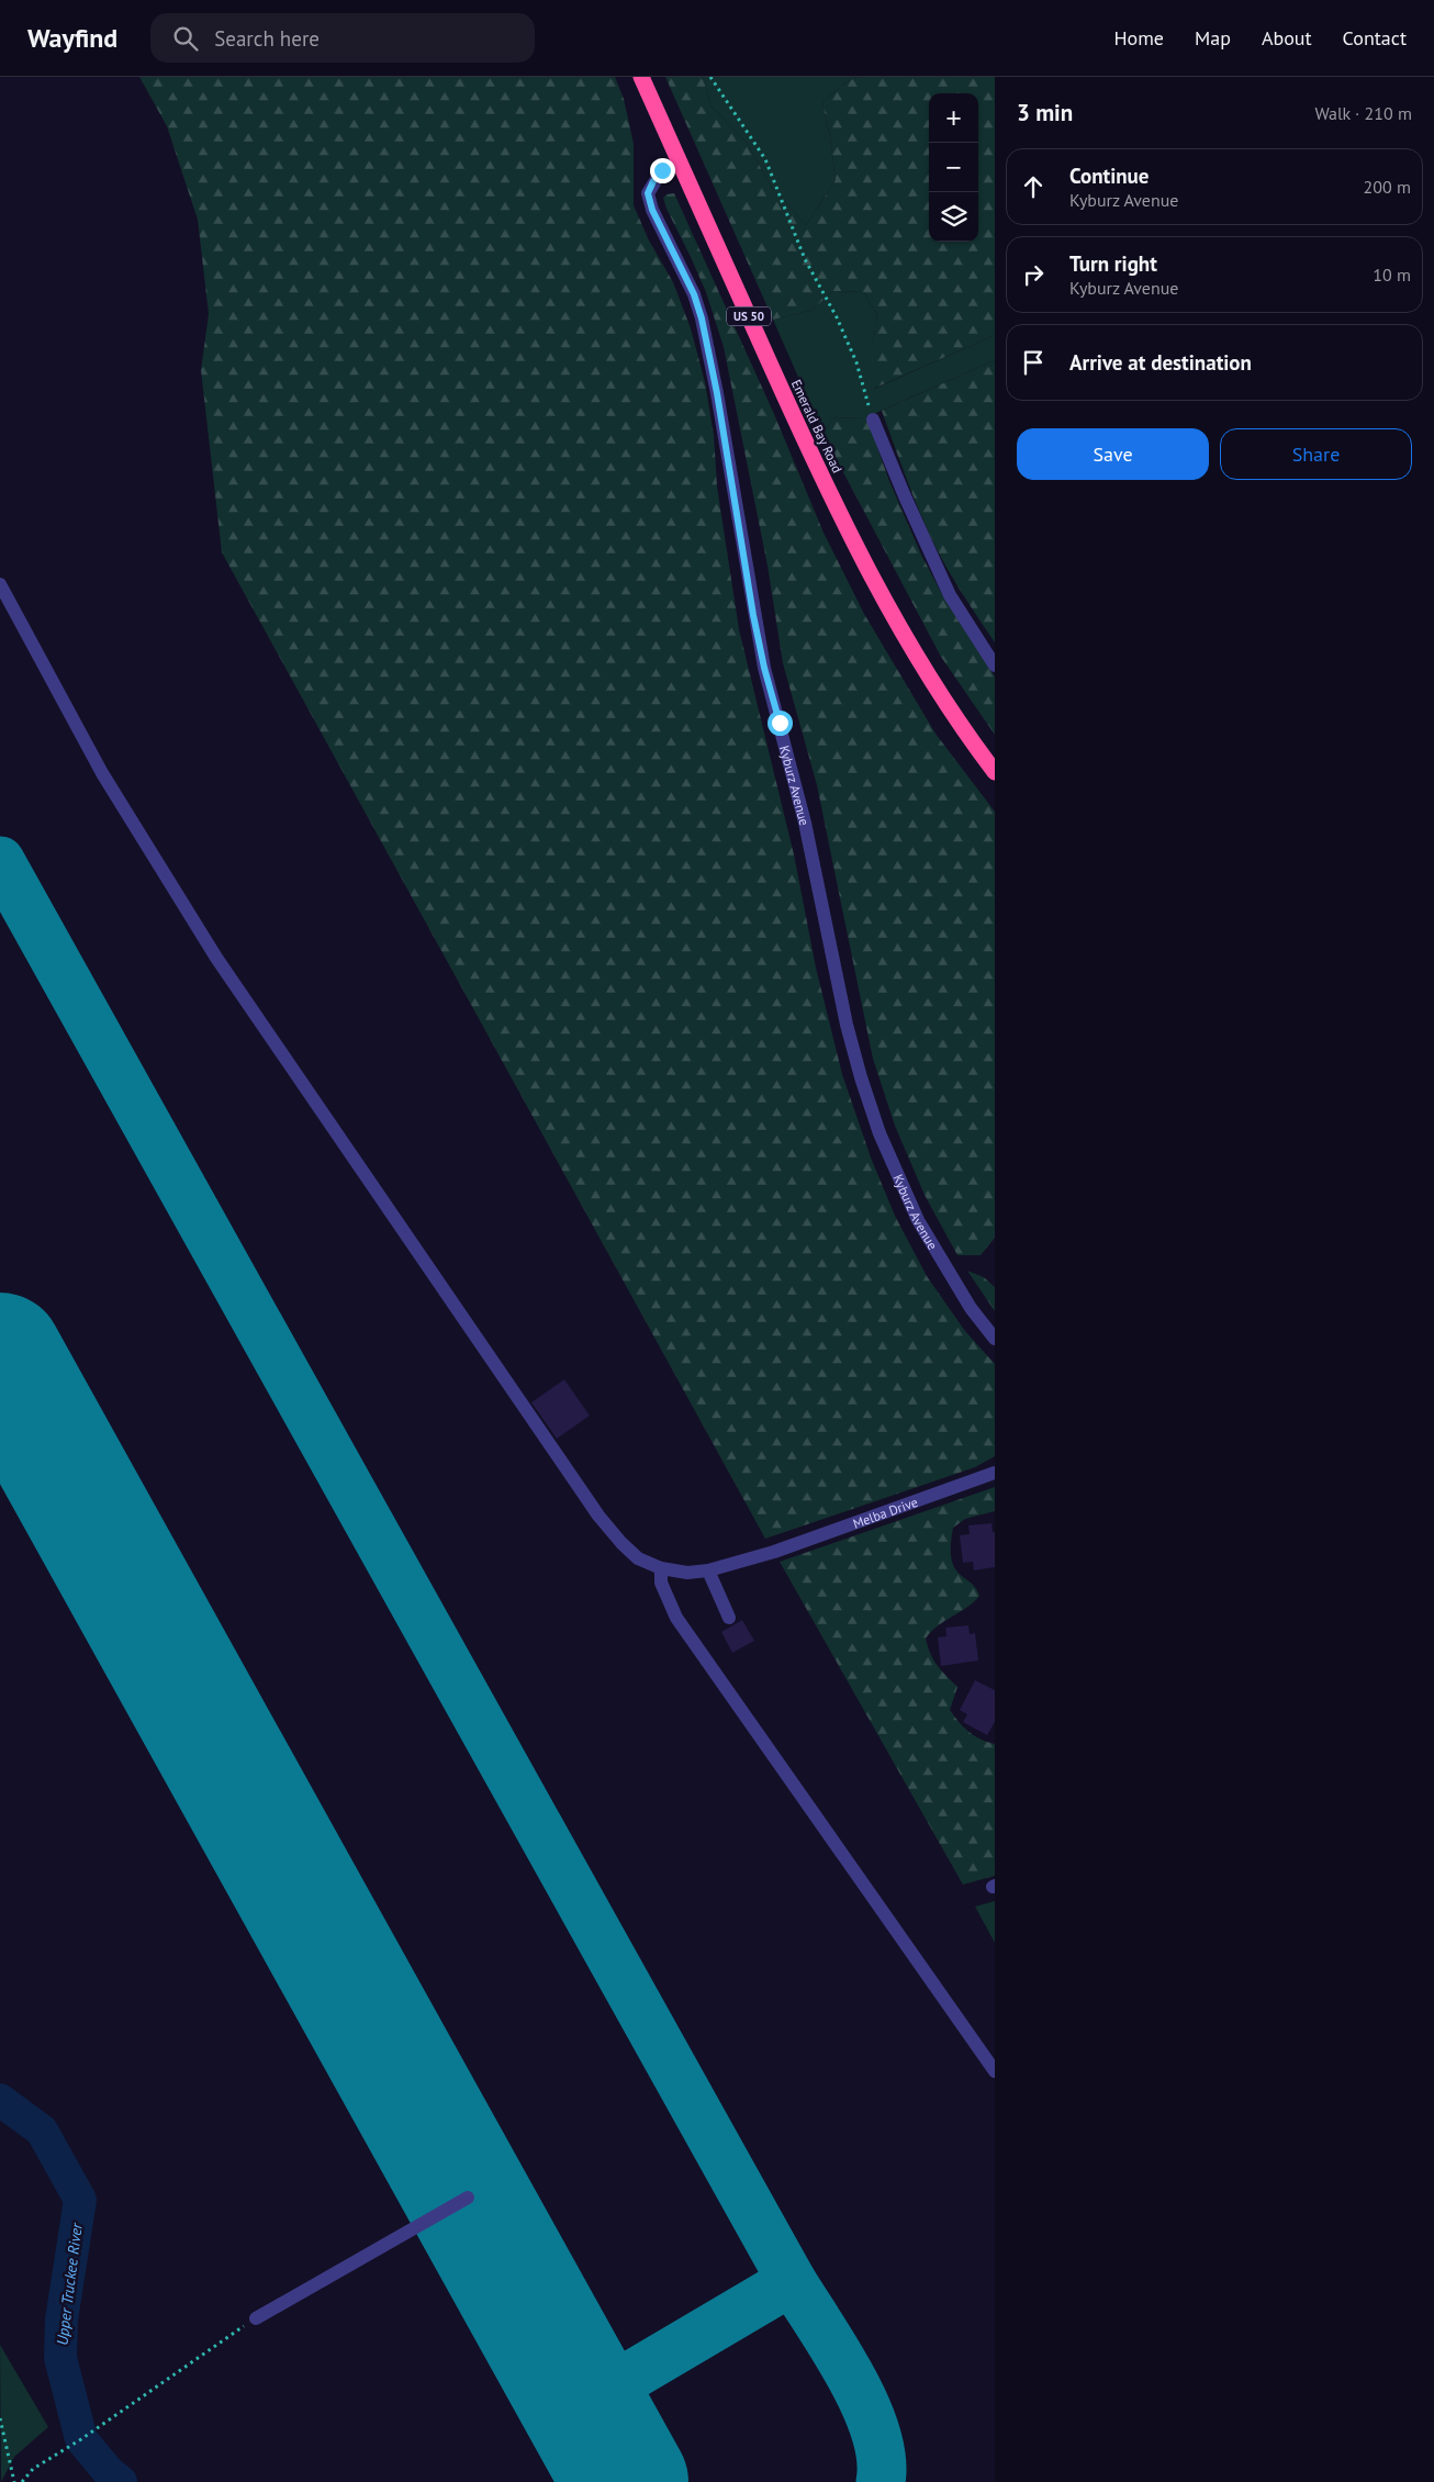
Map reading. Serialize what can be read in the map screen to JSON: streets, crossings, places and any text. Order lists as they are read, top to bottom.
{
  "streets": {
    "highway": ["US 50", "Emerald Bay Road"],
    "street": ["Kyburz Avenue", "Melba Drive"]
  },
  "crossings": [
    ["Emerald Bay Road", "Kyburz Avenue"]
  ],
  "water": ["Upper Truckee River"],
  "page": {
    "header": "Wayfind",
    "search": "Search here",
    "nav": [
      "Home",
      "Map",
      "About",
      "Contact"
    ],
    "heading": ["3 min", "Walk · 210 m"],
    "map_buttons": ["+", "−"],
    "list": [
      ["Continue", "Kyburz Avenue", "200 m"],
      ["Turn right", "Kyburz Avenue", "10 m"],
      "Arrive at destination"
    ],
    "buttons": ["Save", "Share"]
  }
}
